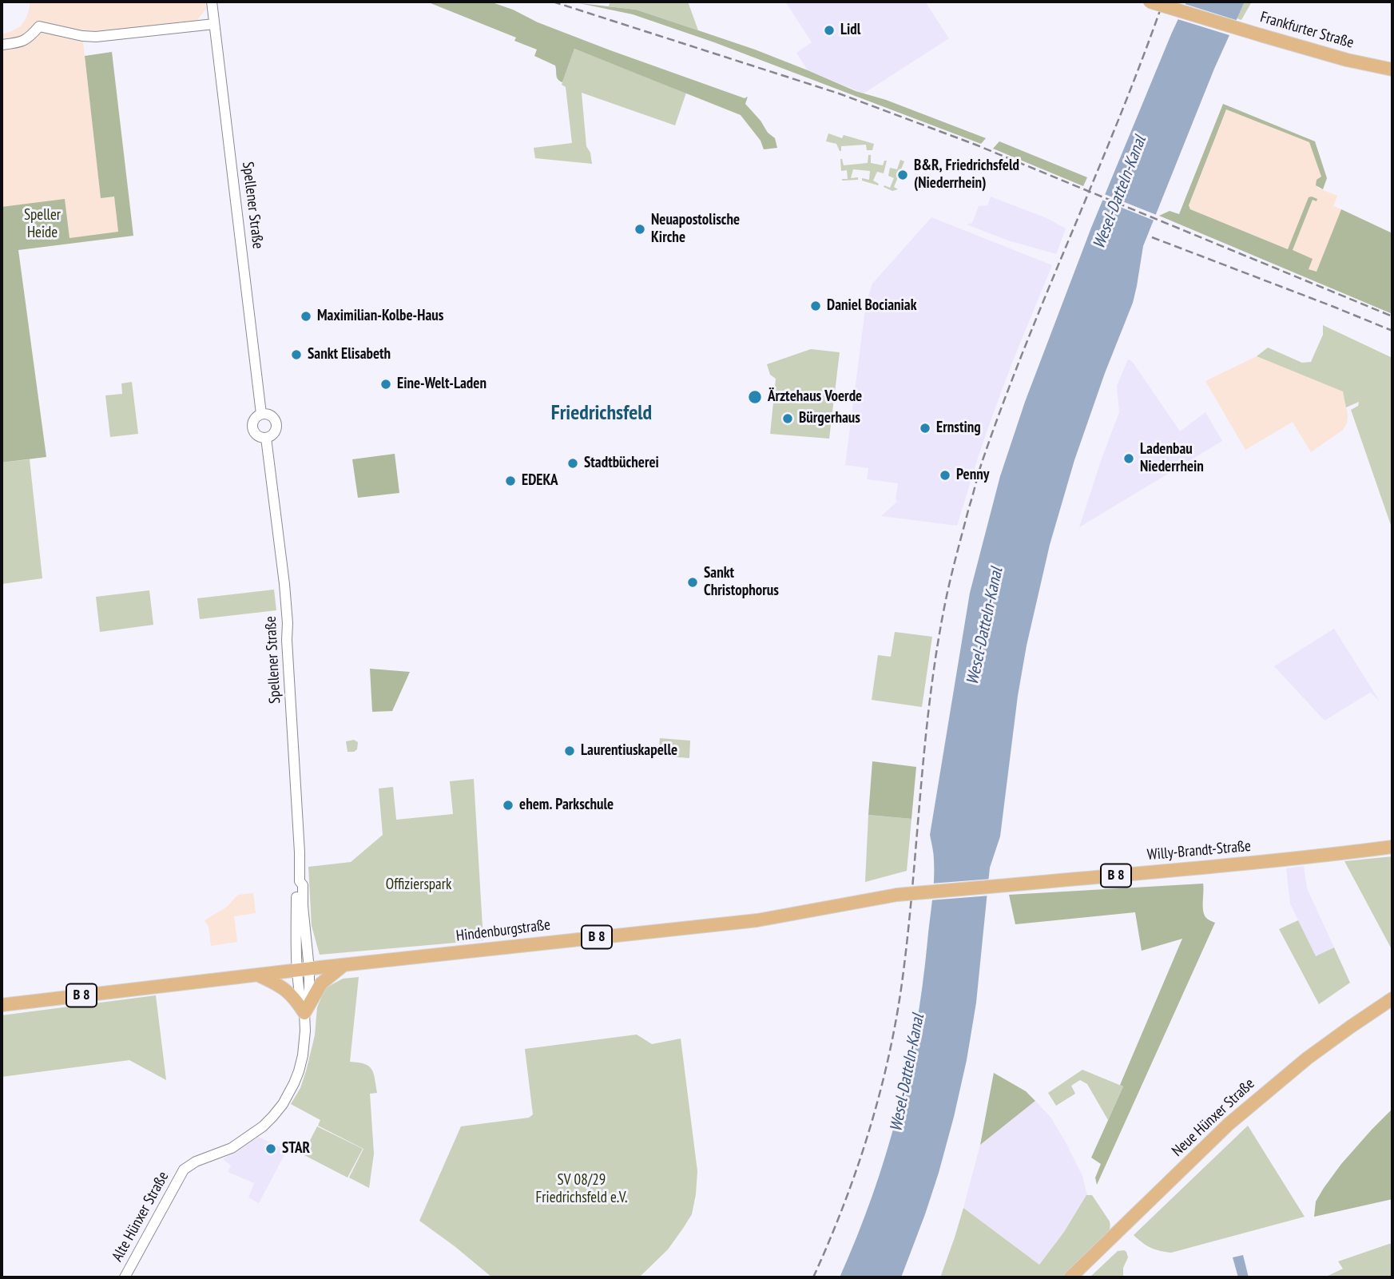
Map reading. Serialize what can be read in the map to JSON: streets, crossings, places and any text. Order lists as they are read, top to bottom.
{
  "streets": {
    "main road": [
      "Frankfurter Straße",
      "Willy-Brandt-Straße",
      "B 8",
      "Hindenburgstraße",
      "Neue Hünxer Straße"
    ],
    "street": ["Spellener Straße", "Alte Hünxer Straße"]
  },
  "crossings": [
    ["Spellener Straße", "Hindenburgstraße"],
    ["Spellener Straße", "Alte Hünxer Straße"],
    ["Willy-Brandt-Straße", "Hindenburgstraße"]
  ],
  "districts": ["Friedrichsfeld"],
  "water": ["Wesel-Datteln-Kanal"],
  "parks": ["Speller Heide", "Offizierspark", "SV 08/29 Friedrichsfeld e.V."],
  "places": [
    "Lidl",
    "B&R, Friedrichsfeld (Niederrhein)",
    "Neuapostolische Kirche",
    "Daniel Bocianiak",
    "Maximilian-Kolbe-Haus",
    "Sankt Elisabeth",
    "Eine-Welt-Laden",
    "Ärztehaus Voerde",
    "Bürgerhaus",
    "Ernsting",
    "Ladenbau Niederrhein",
    "Stadtbücherei",
    "Penny",
    "EDEKA",
    "Sankt Christophorus",
    "Laurentiuskapelle",
    "ehem. Parkschule",
    "STAR"
  ]
}
